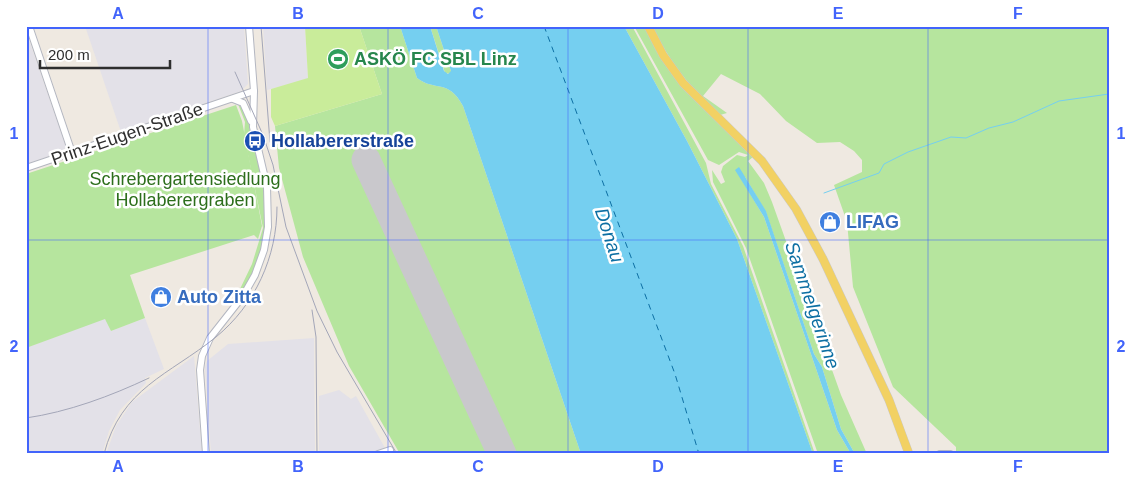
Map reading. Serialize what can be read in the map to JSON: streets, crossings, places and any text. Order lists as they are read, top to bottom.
{
  "streets": {
    "street": ["Prinz-Eugen-Straße"]
  },
  "water": ["Donau", "Sammelgerinne"],
  "parks": ["Schrebergartensiedlung Hollaberergraben"],
  "places": {
    "sports": ["ASKÖ FC SBL Linz"],
    "bus stop": ["Hollabererstraße"],
    "shop": ["LIFAG", "Auto Zitta"]
  },
  "scale_bar": "200 m",
  "grid": {
    "columns": [
      "A",
      "B",
      "C",
      "D",
      "E",
      "F"
    ],
    "rows": ["1", "2"]
  }
}
